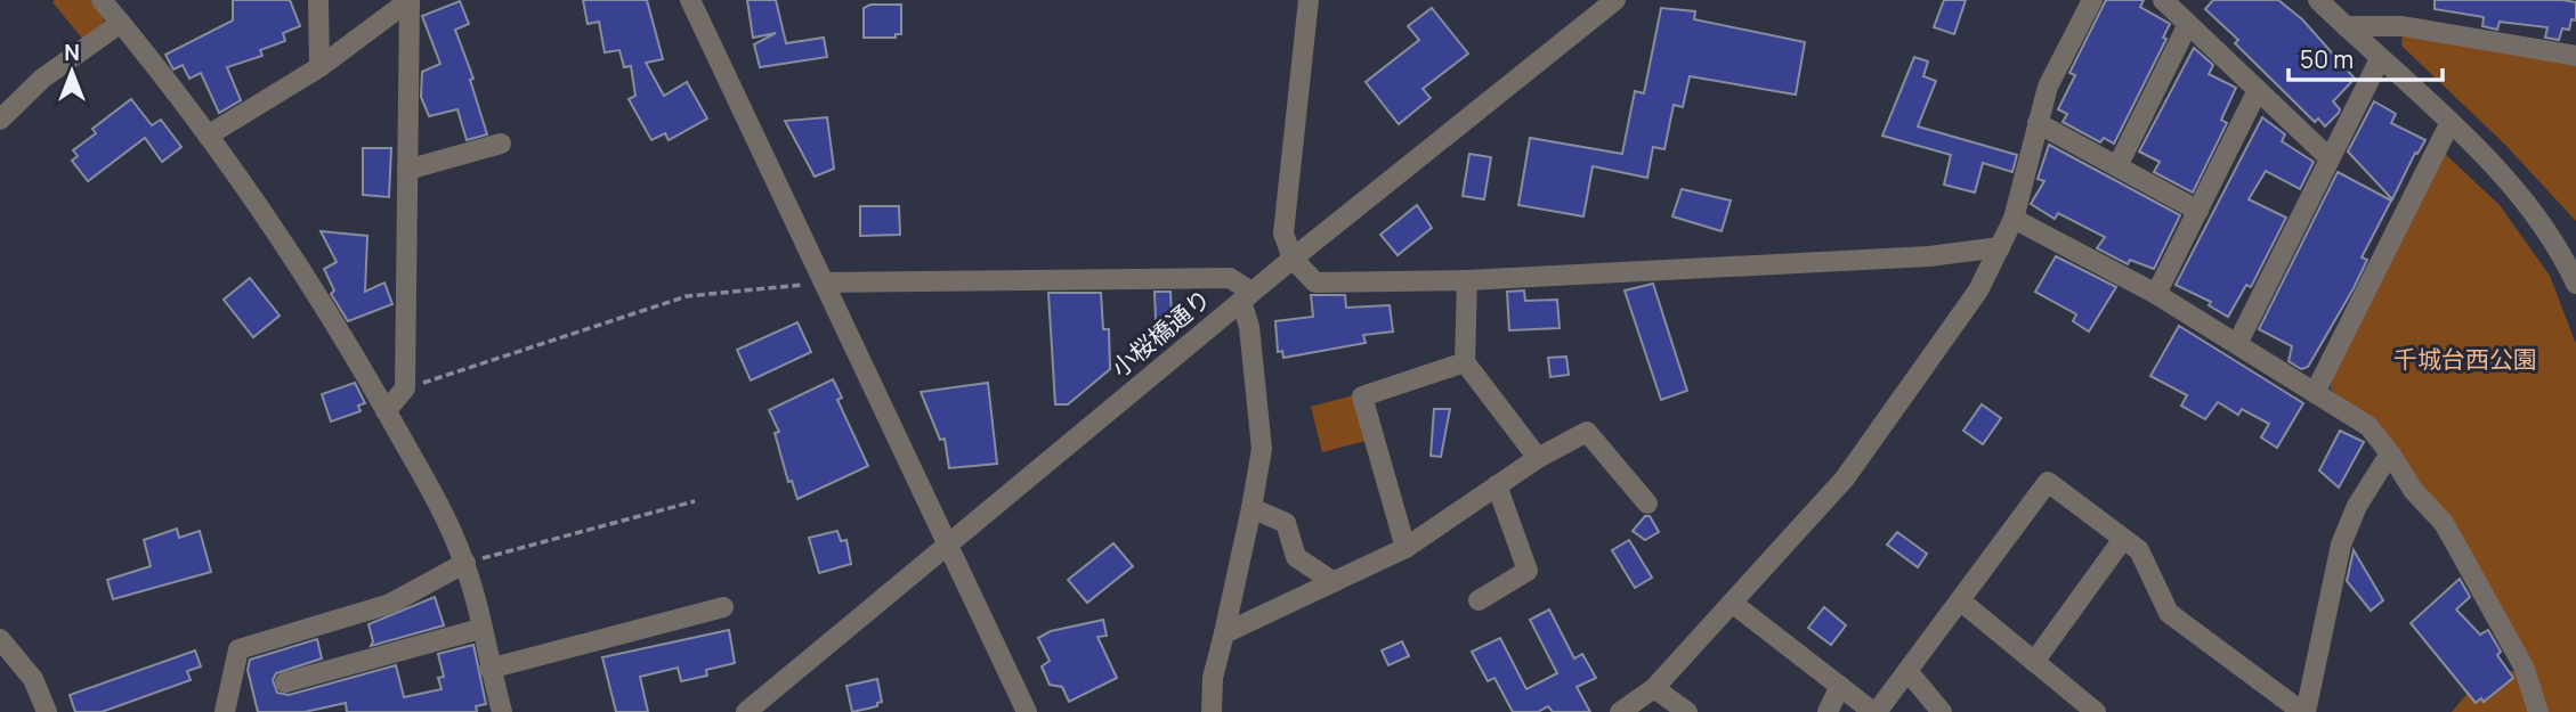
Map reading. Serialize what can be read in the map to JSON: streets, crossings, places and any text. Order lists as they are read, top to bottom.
{
  "streets": {
    "street": ["小桜橋通り"]
  },
  "parks": ["千城台西公園"],
  "scale_bar": "50 m",
  "north": "top"
}
